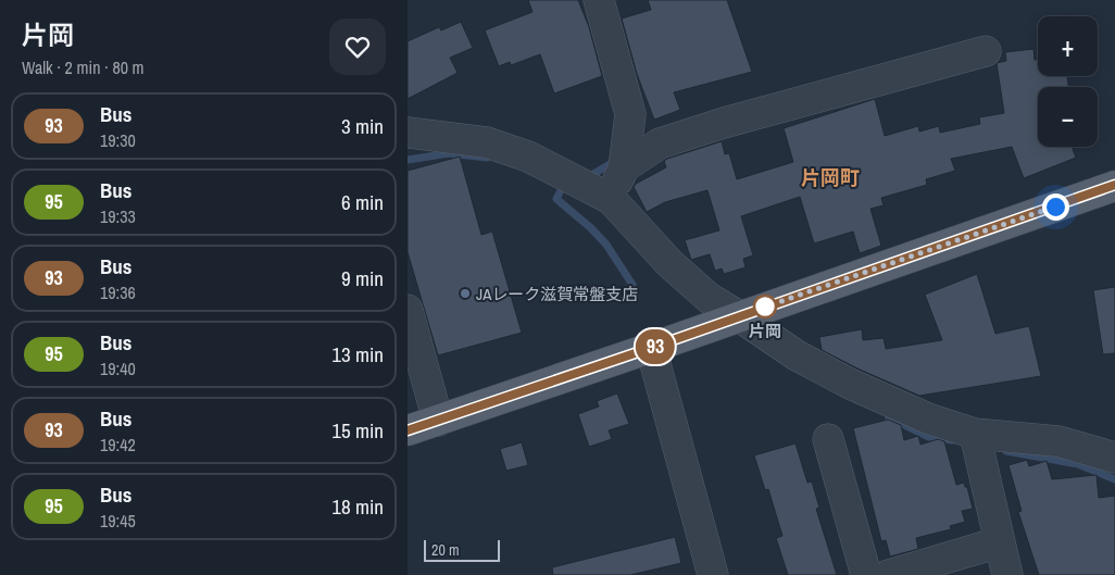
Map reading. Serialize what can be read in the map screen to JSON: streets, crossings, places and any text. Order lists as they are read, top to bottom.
{
  "districts": ["片岡町"],
  "places": ["JAレーク滋賀常盤支店", "片岡"],
  "lines": ["bus line 93"],
  "scale_bar": "20 m",
  "page": {
    "heading": ["片岡", "Walk · 2 min · 80 m"],
    "on_map": "93",
    "map_buttons": ["+", "−"],
    "list": [
      {
        "mark": "93",
        "name": "Bus",
        "note": "19:30",
        "value": "3 min"
      },
      {
        "mark": "95",
        "name": "Bus",
        "note": "19:33",
        "value": "6 min"
      },
      {
        "mark": "93",
        "name": "Bus",
        "note": "19:36",
        "value": "9 min"
      },
      {
        "mark": "95",
        "name": "Bus",
        "note": "19:40",
        "value": "13 min"
      },
      {
        "mark": "93",
        "name": "Bus",
        "note": "19:42",
        "value": "15 min"
      },
      {
        "mark": "95",
        "name": "Bus",
        "note": "19:45",
        "value": "18 min"
      }
    ],
    "scale": "20 m"
  }
}
